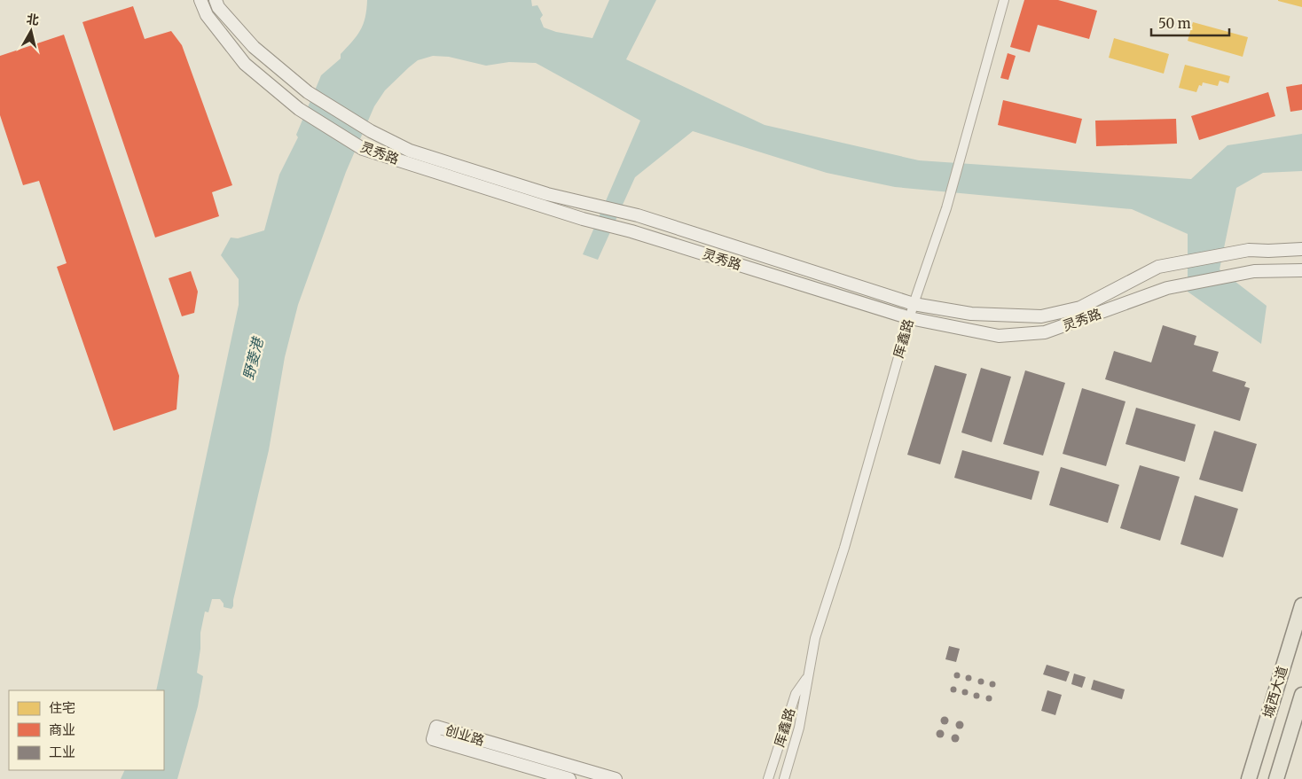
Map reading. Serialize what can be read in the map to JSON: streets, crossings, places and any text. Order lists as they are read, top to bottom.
{
  "streets": {
    "main road": ["城西大道"],
    "street": ["灵秀路", "厍鑫路", "创业路"]
  },
  "crossings": [
    ["灵秀路", "厍鑫路"]
  ],
  "water": ["野菱港"],
  "legend": ["住宅", "商业", "工业"],
  "scale_bar": "50 m",
  "north": "top"
}
